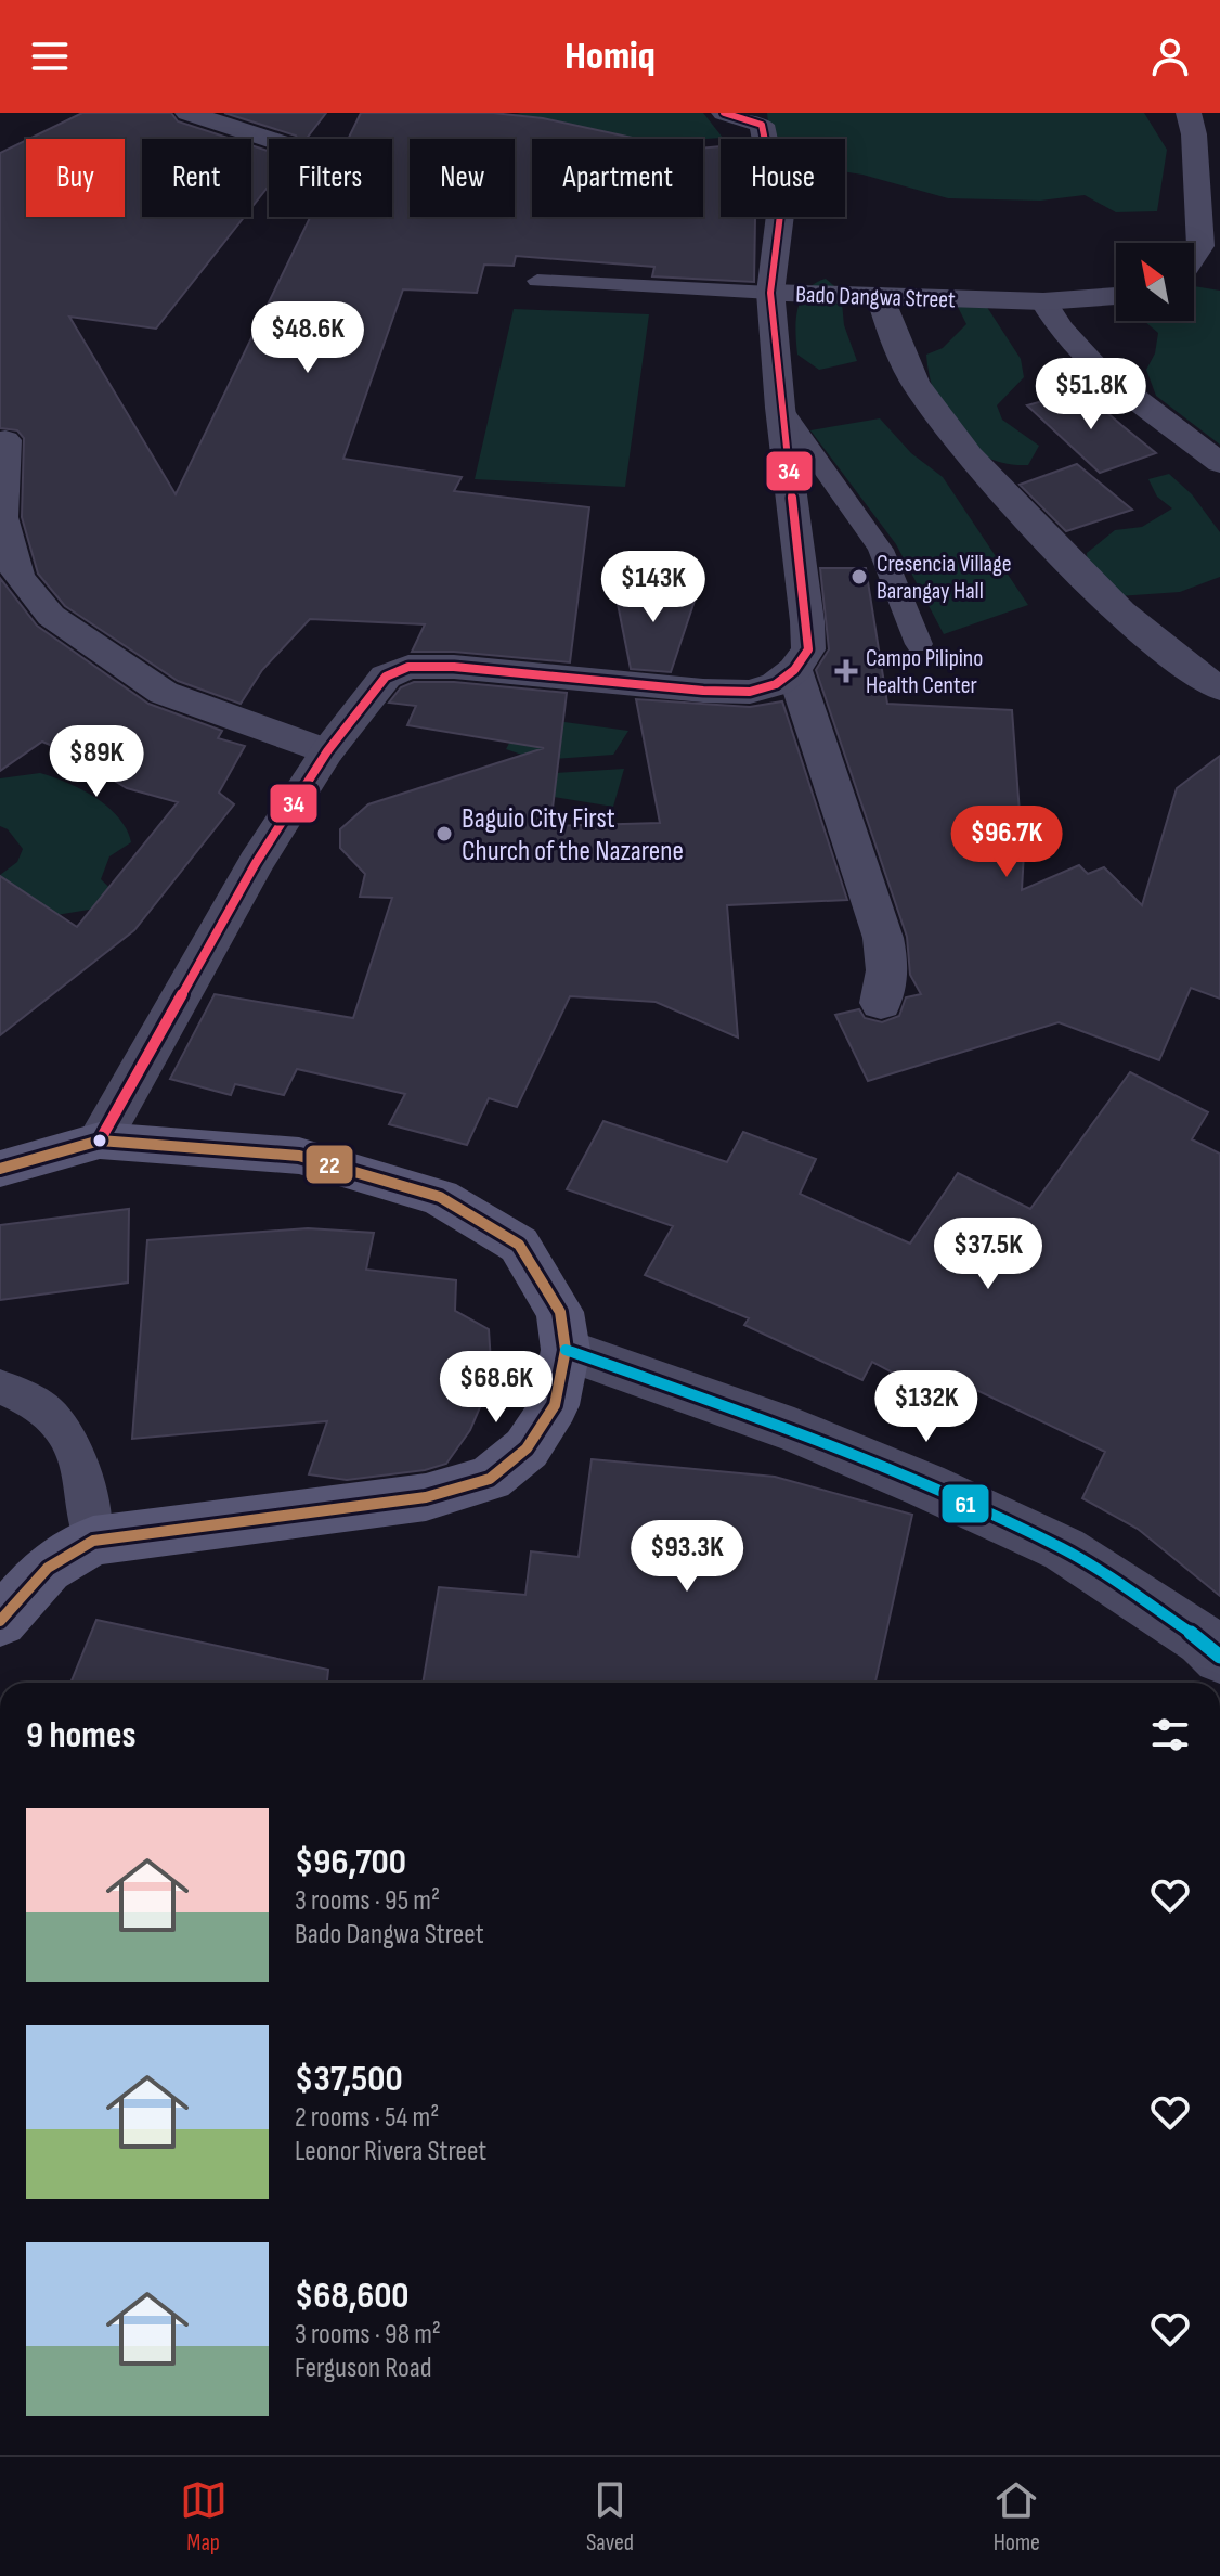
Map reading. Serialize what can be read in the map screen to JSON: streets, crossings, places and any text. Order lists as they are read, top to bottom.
{
  "streets": {
    "street": ["Bado Dangwa Street"]
  },
  "places": {
    "other": ["Cresencia Village Barangay Hall", "Baguio City First Church of the Nazarene"],
    "health": ["Campo Pilipino Health Center"]
  },
  "lines": ["transit line 34", "transit line 22", "transit line 61"],
  "north": "top left",
  "page": {
    "header": "Homiq",
    "chip": [
      "Buy",
      "Rent",
      "Filters",
      "New",
      "Apartment",
      "House"
    ],
    "price": [
      "$48.6K",
      "$51.8K",
      "$143K",
      "$89K",
      "$96.7K",
      "$37.5K",
      "$68.6K",
      "$132K",
      "$93.3K"
    ],
    "heading": "9 homes",
    "list": [
      {
        "name": "$96,700",
        "note": "3 rooms · 95 m² · Bado Dangwa Street"
      },
      {
        "name": "$37,500",
        "note": "2 rooms · 54 m² · Leonor Rivera Street"
      },
      {
        "name": "$68,600",
        "note": "3 rooms · 98 m² · Ferguson Road"
      }
    ],
    "tabs": ["Map", "Saved", "Home"]
  }
}
